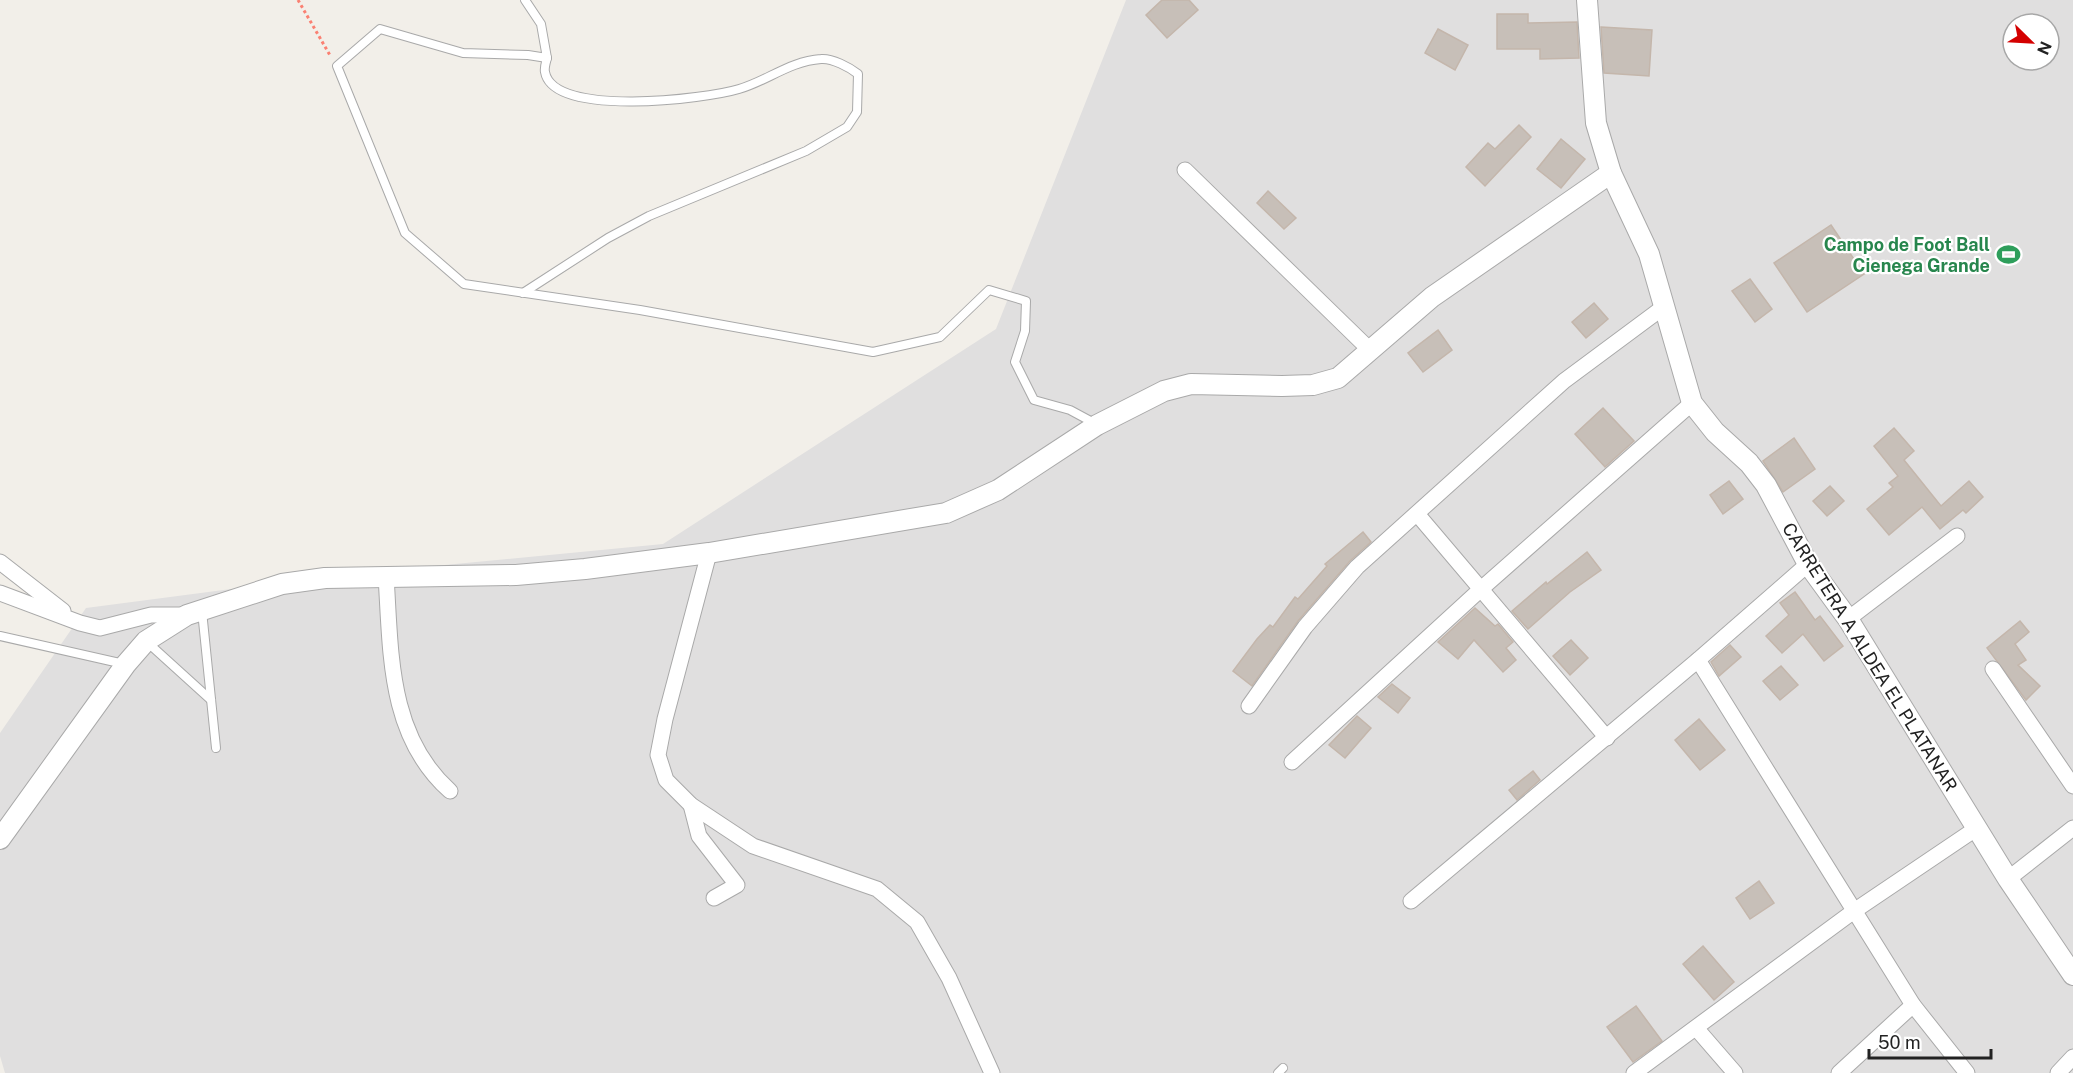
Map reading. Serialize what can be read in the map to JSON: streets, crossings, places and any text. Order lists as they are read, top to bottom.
{
  "streets": {
    "street": ["CARRETERA A ALDEA EL PLATANAR"]
  },
  "places": {
    "sports": ["Campo de Foot Ball Cienega Grande"]
  },
  "scale_bar": "50 m",
  "north": "bottom right"
}
